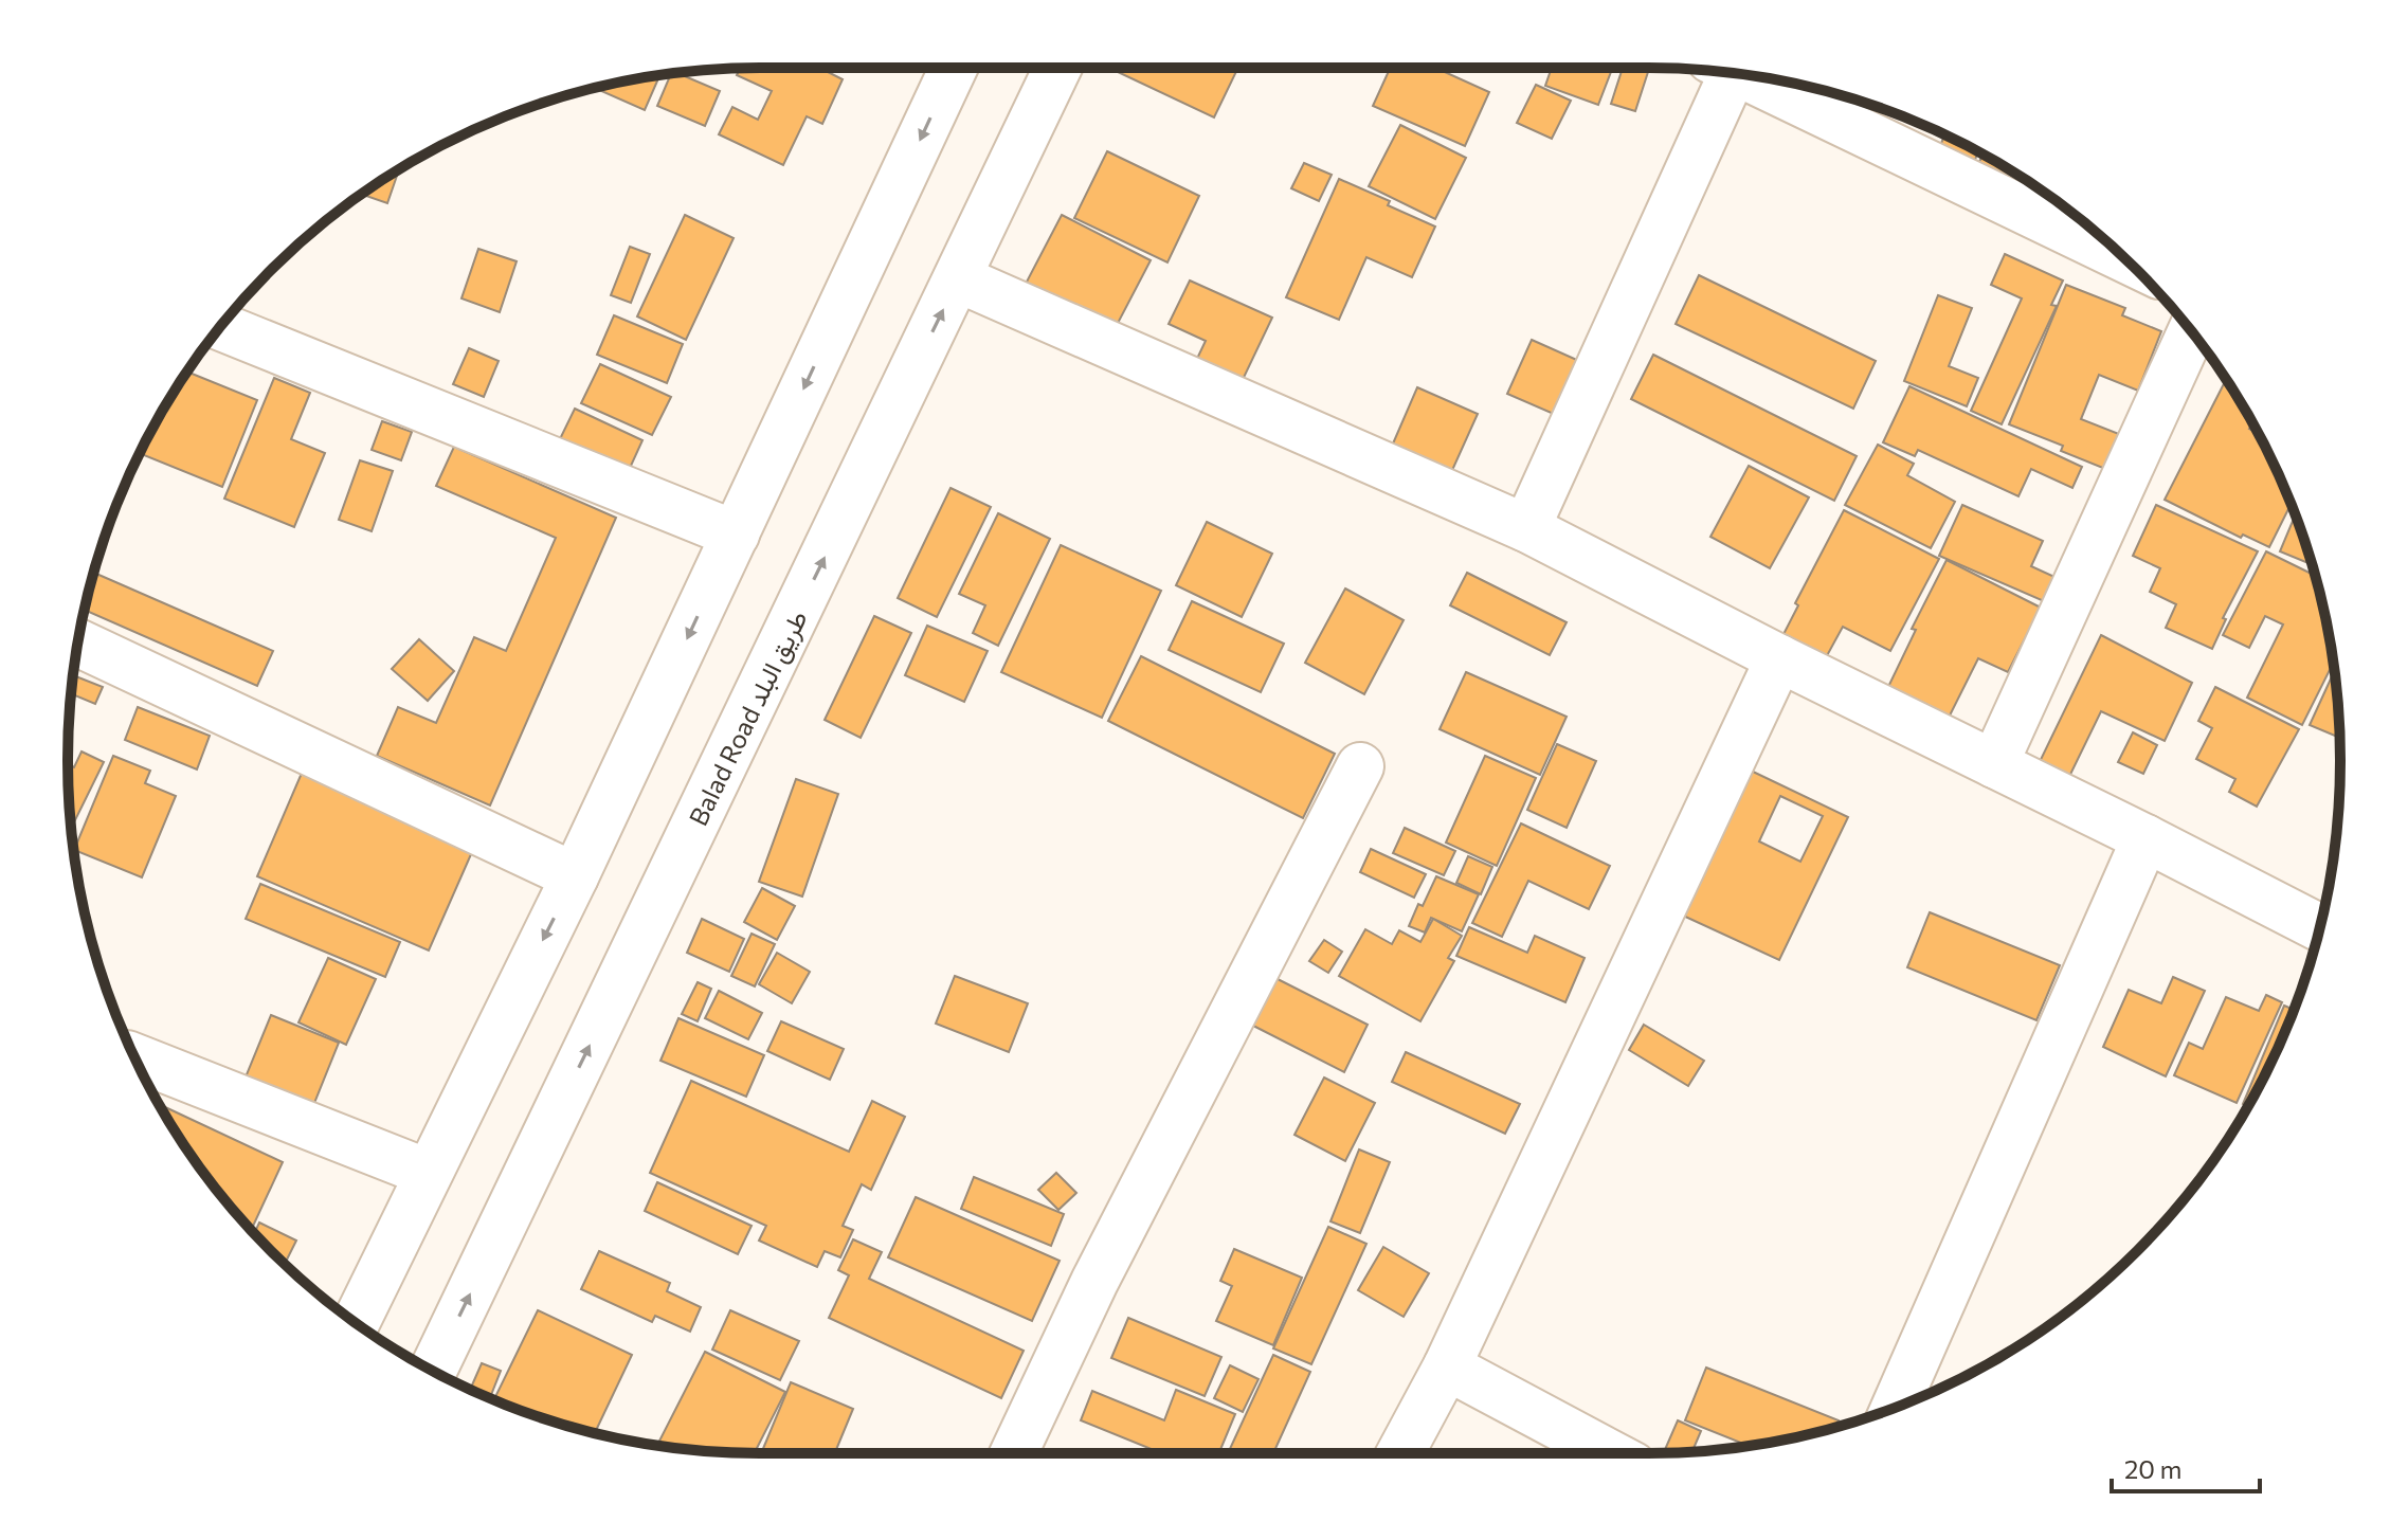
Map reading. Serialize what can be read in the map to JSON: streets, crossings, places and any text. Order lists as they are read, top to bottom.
{
  "streets": {
    "main road": ["Balad Road طريق البلد"]
  },
  "scale_bar": "20 m"
}
